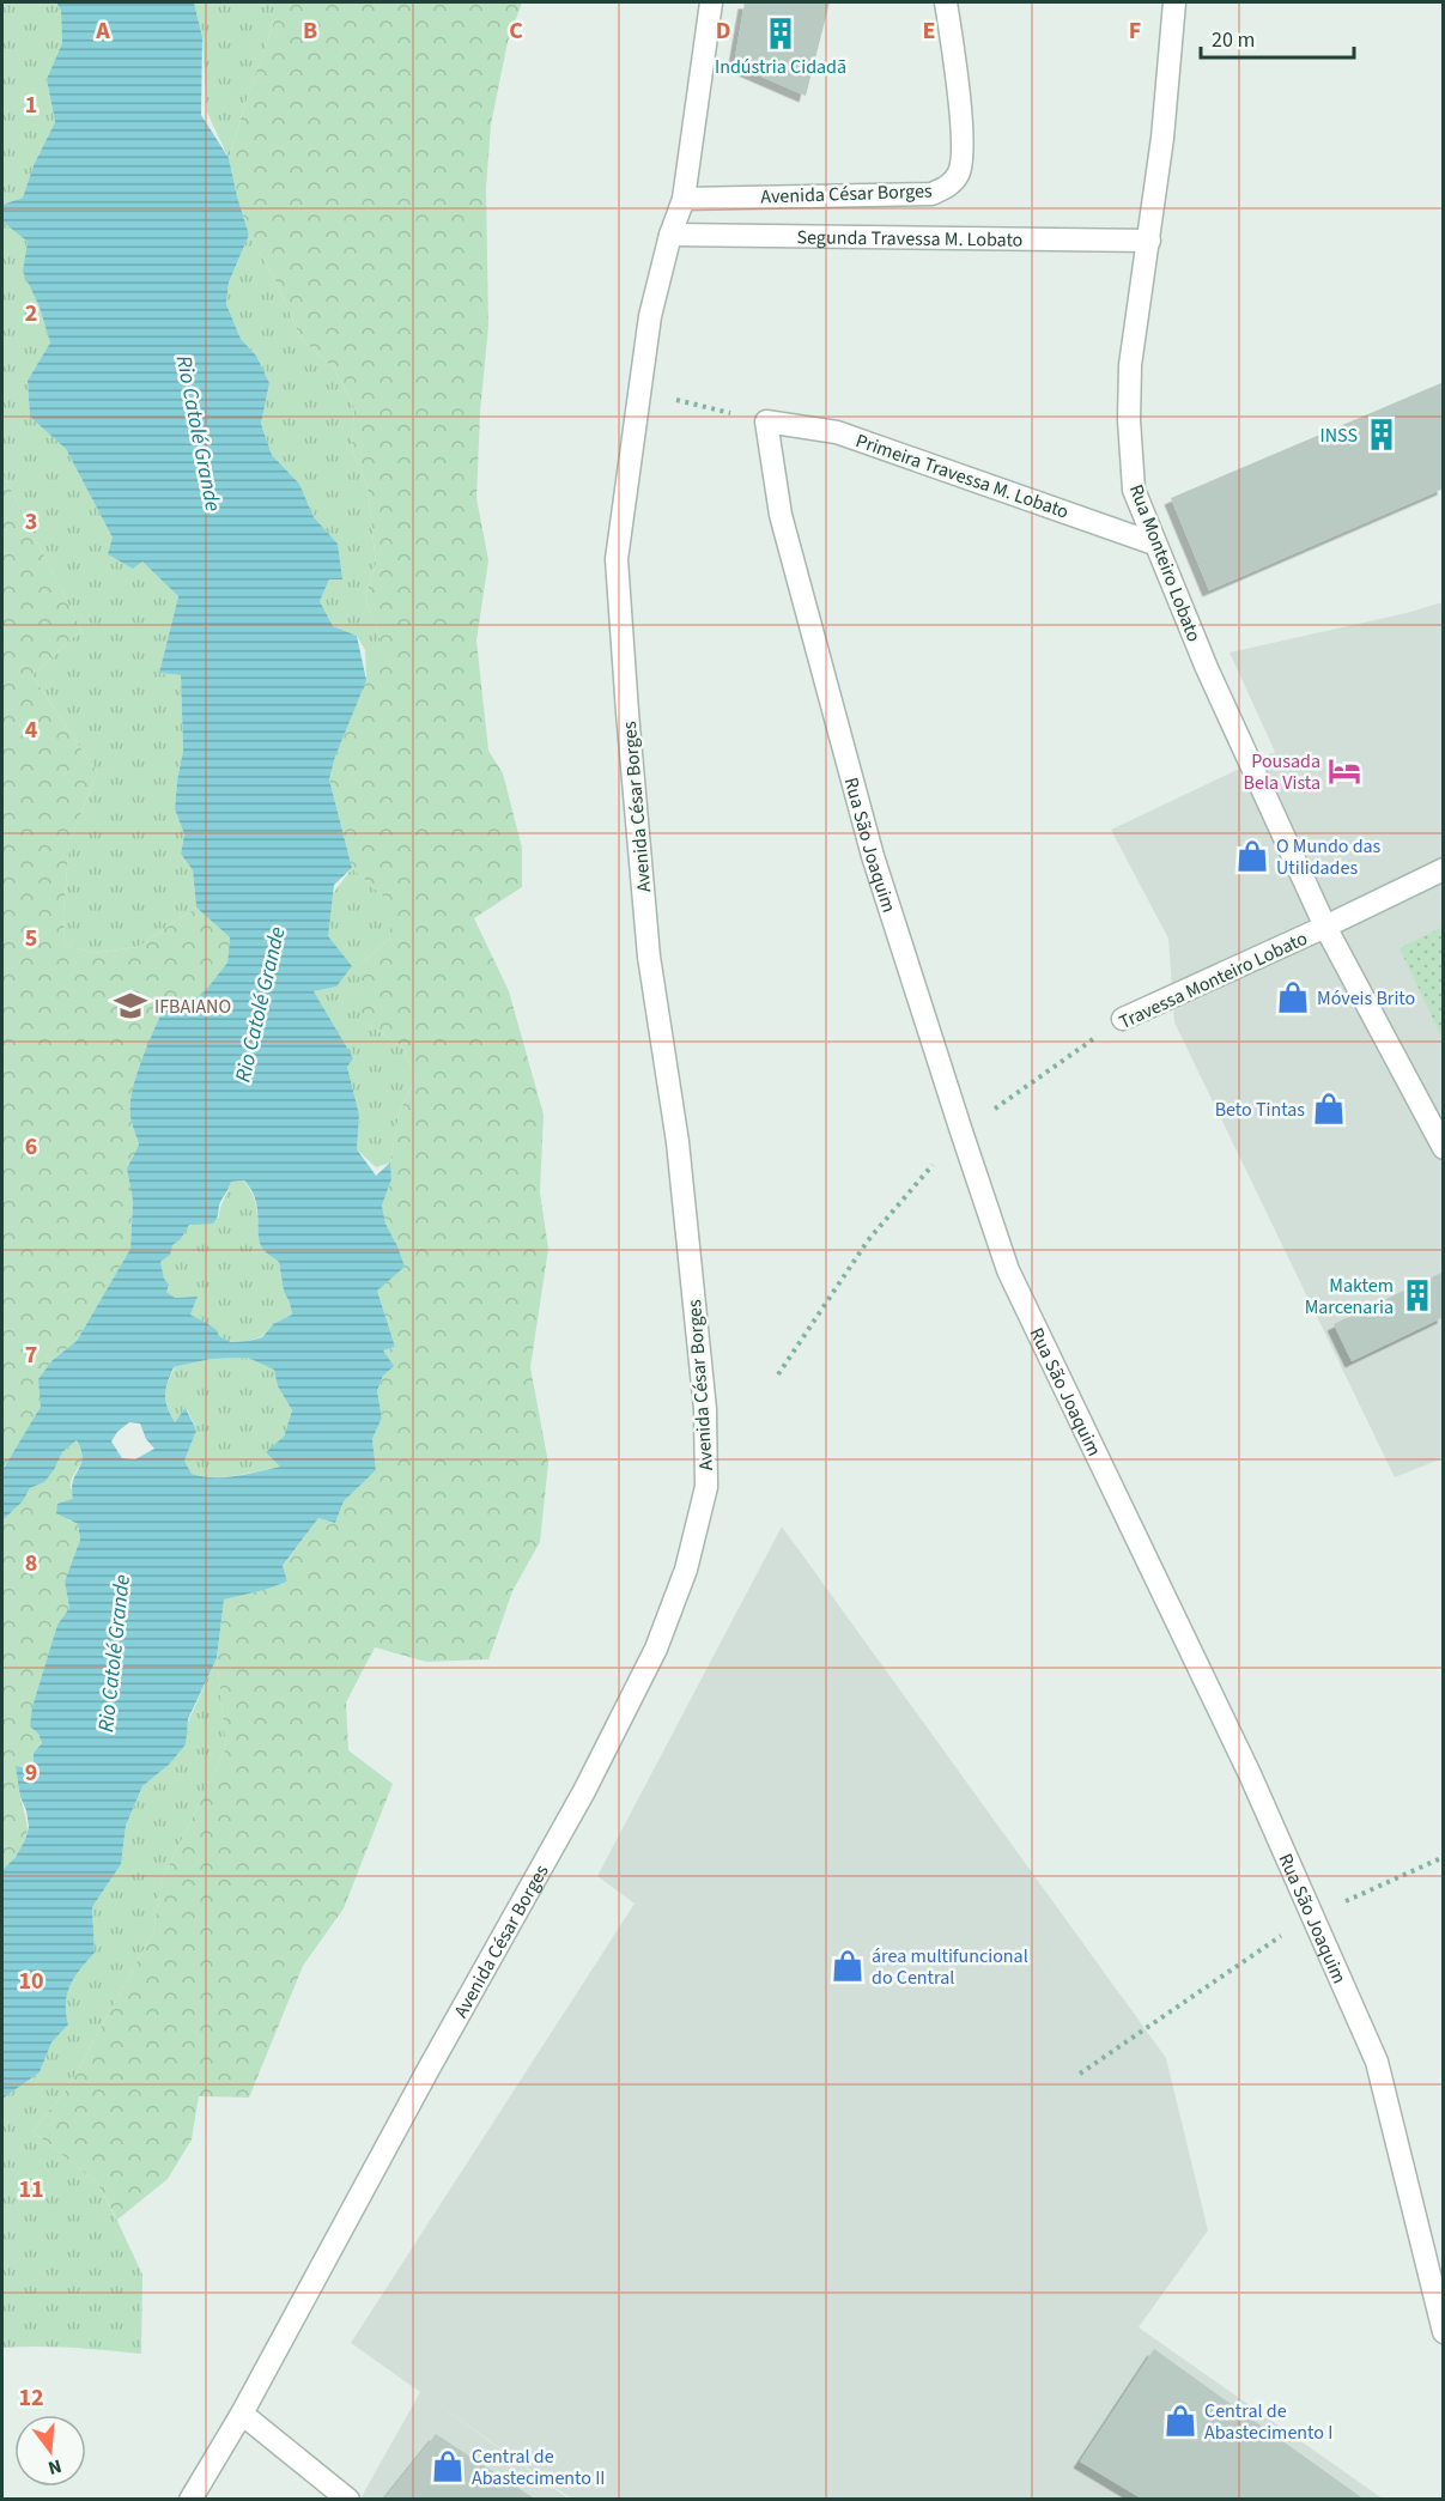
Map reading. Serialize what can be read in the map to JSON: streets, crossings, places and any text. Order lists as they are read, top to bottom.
{
  "streets": {
    "street": [
      "Avenida César Borges",
      "Segunda Travessa M. Lobato",
      "Primeira Travessa M. Lobato",
      "Rua Monteiro Lobato",
      "Rua São Joaquim",
      "Travessa Monteiro Lobato"
    ]
  },
  "crossings": [
    ["Avenida César Borges", "Segunda Travessa M. Lobato"],
    ["Segunda Travessa M. Lobato", "Rua Monteiro Lobato"],
    ["Primeira Travessa M. Lobato", "Rua Monteiro Lobato"],
    ["Primeira Travessa M. Lobato", "Rua São Joaquim"],
    ["Rua Monteiro Lobato", "Travessa Monteiro Lobato"],
    ["Rua São Joaquim", "Travessa Monteiro Lobato"]
  ],
  "water": ["Rio Catolé Grande"],
  "places": {
    "building": ["Indústria Cidadã", "INSS", "Maktem Marcenaria"],
    "hotel": ["Pousada Bela Vista"],
    "shop": [
      "O Mundo das Utilidades",
      "Móveis Brito",
      "Beto Tintas",
      "área multifuncional do Central",
      "Central de Abastecimento I",
      "Central de Abastecimento II"
    ],
    "school or university": ["IFBAIANO"]
  },
  "scale_bar": "20 m",
  "north": "bottom",
  "grid": {
    "columns": [
      "A",
      "B",
      "C",
      "D",
      "E",
      "F"
    ],
    "rows": [
      "1",
      "2",
      "3",
      "4",
      "5",
      "6",
      "7",
      "8",
      "9",
      "10",
      "11",
      "12"
    ]
  }
}
